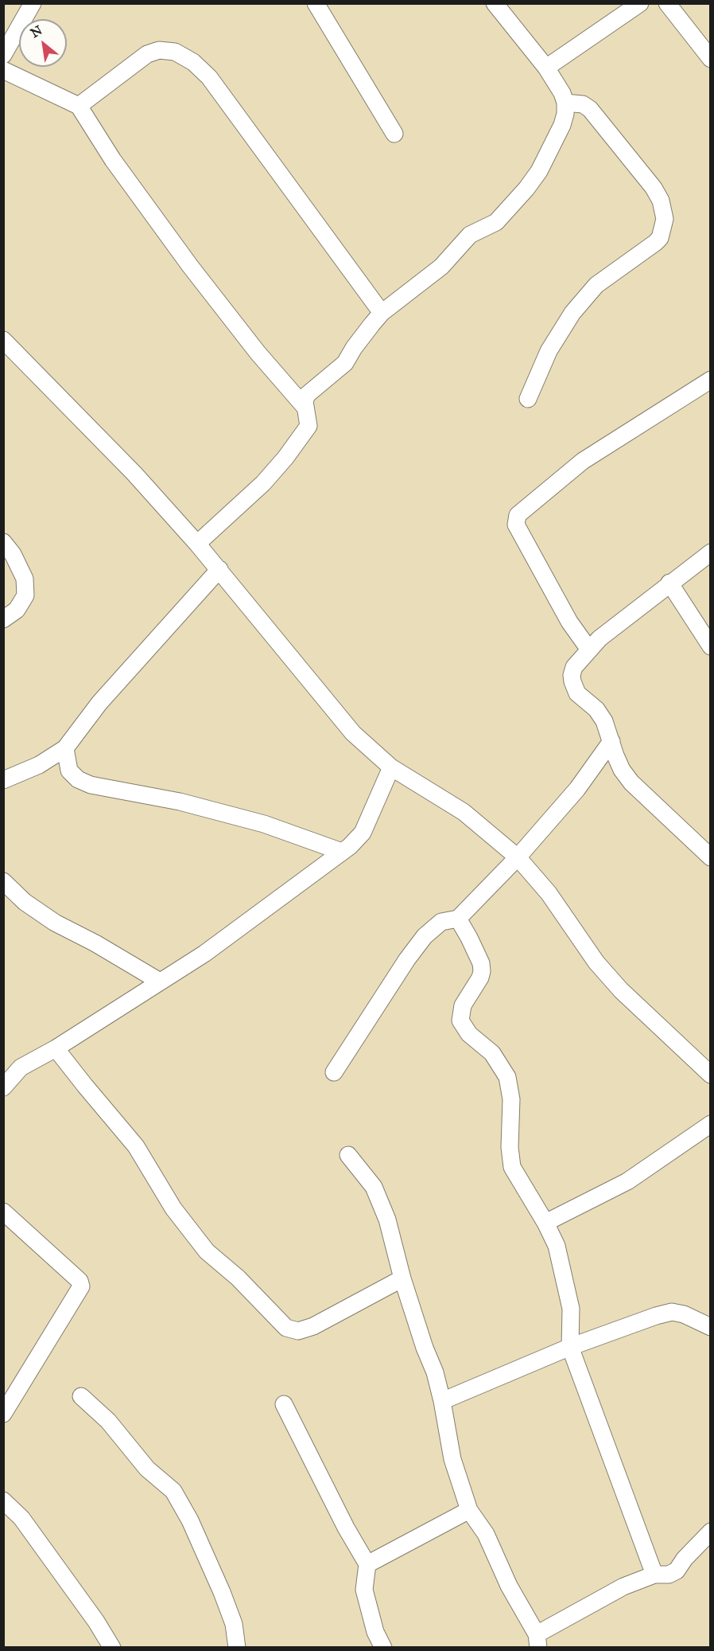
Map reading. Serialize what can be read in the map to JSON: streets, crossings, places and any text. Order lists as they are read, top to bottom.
{
  "north": "top left"
}
